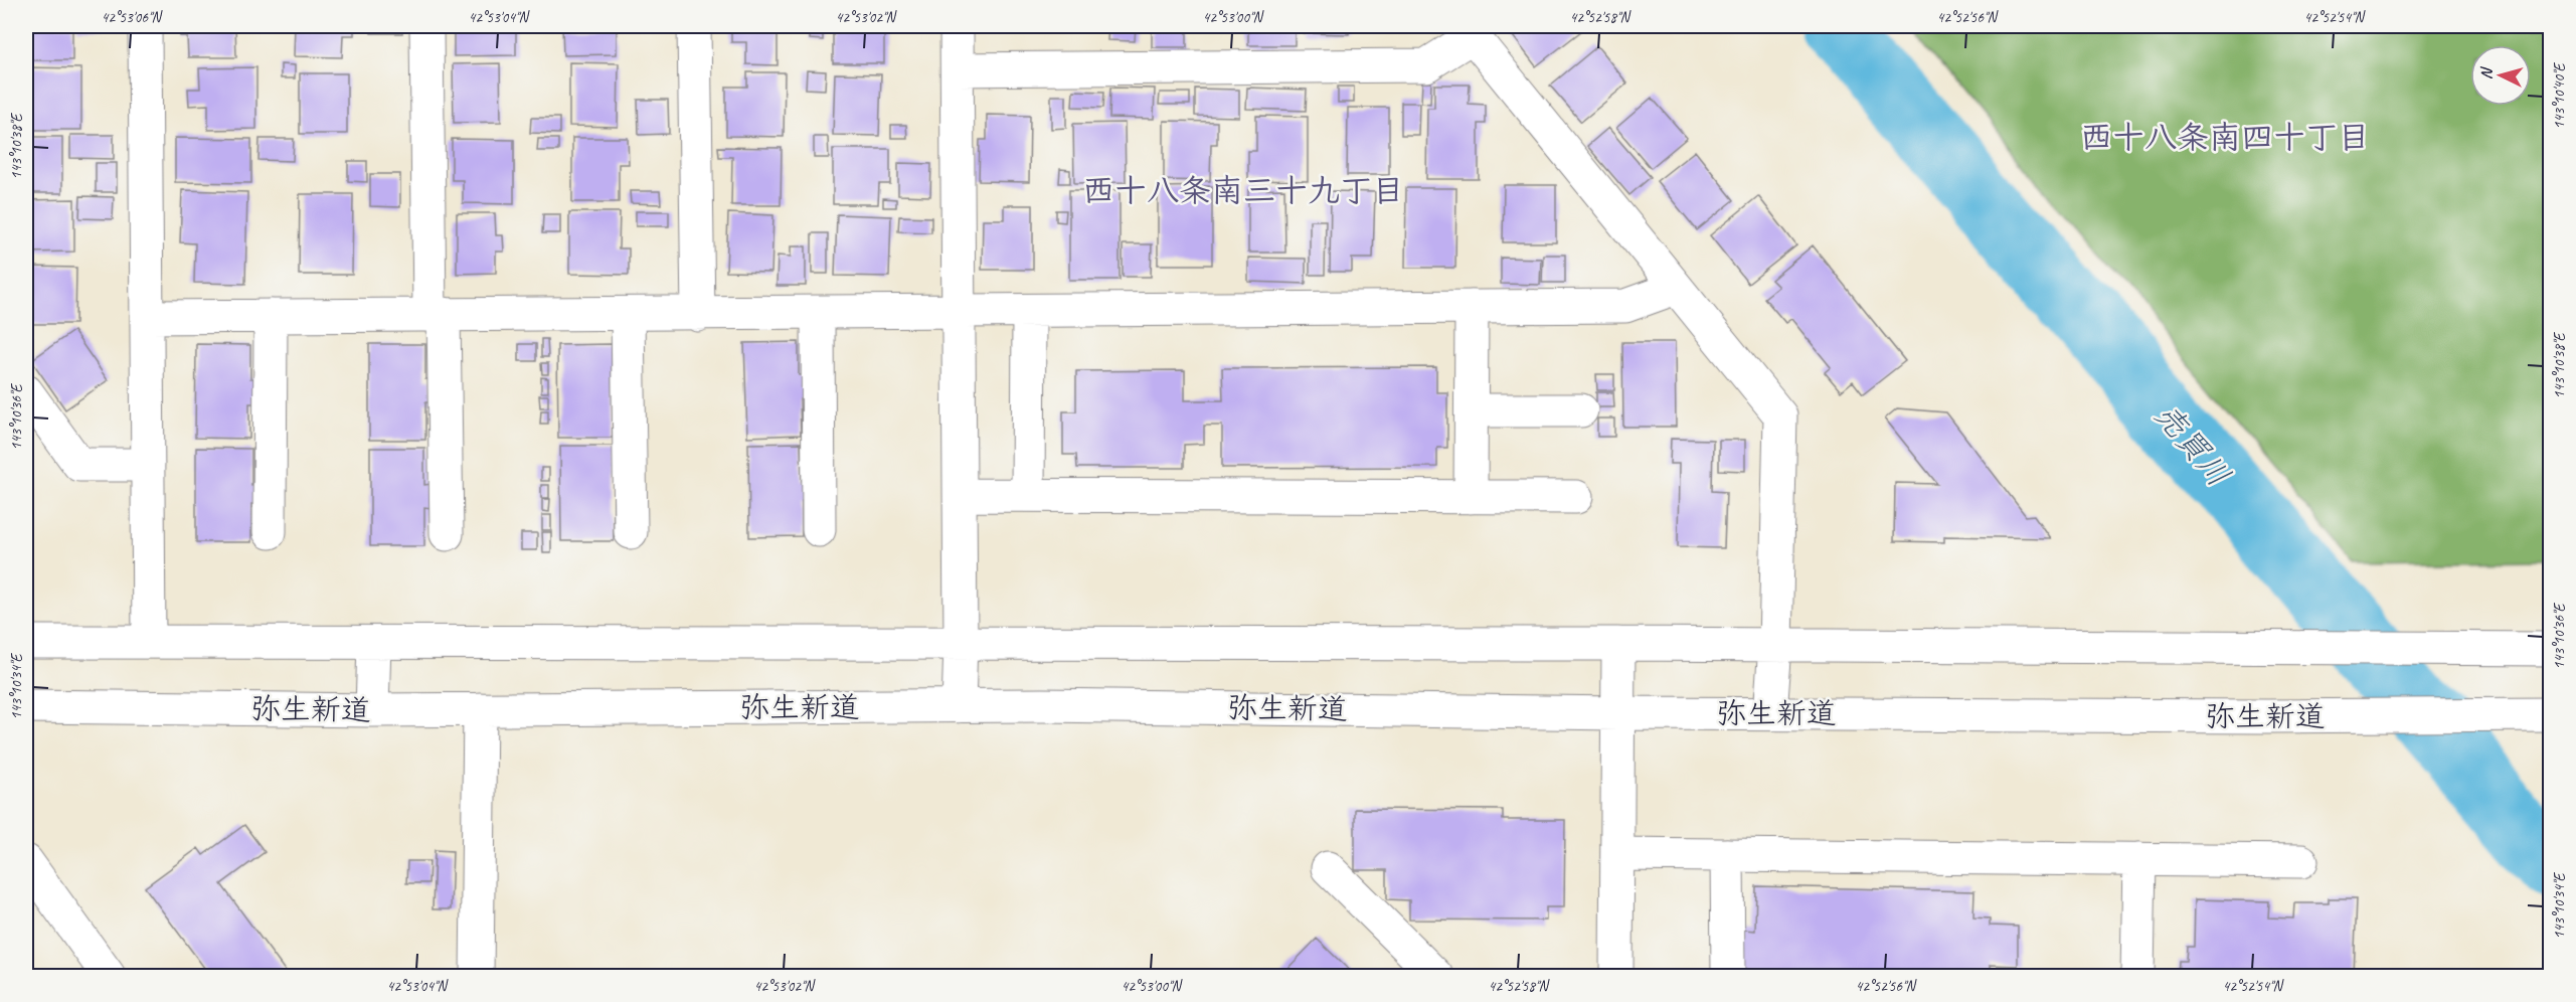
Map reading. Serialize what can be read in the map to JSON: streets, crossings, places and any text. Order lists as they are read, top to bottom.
{
  "streets": {
    "street": ["弥生新道"]
  },
  "districts": ["西十八条南四十丁目", "西十八条南三十九丁目"],
  "water": ["売買川"],
  "north": "left",
  "coordinates": [
    "42°53'06\"N",
    "42°53'04\"N",
    "42°53'02\"N",
    "42°53'00\"N",
    "42°52'58\"N",
    "42°52'56\"N",
    "42°52'54\"N",
    "143°10'40\"E",
    "143°10'38\"E",
    "143°10'36\"E",
    "143°10'34\"E"
  ]
}
